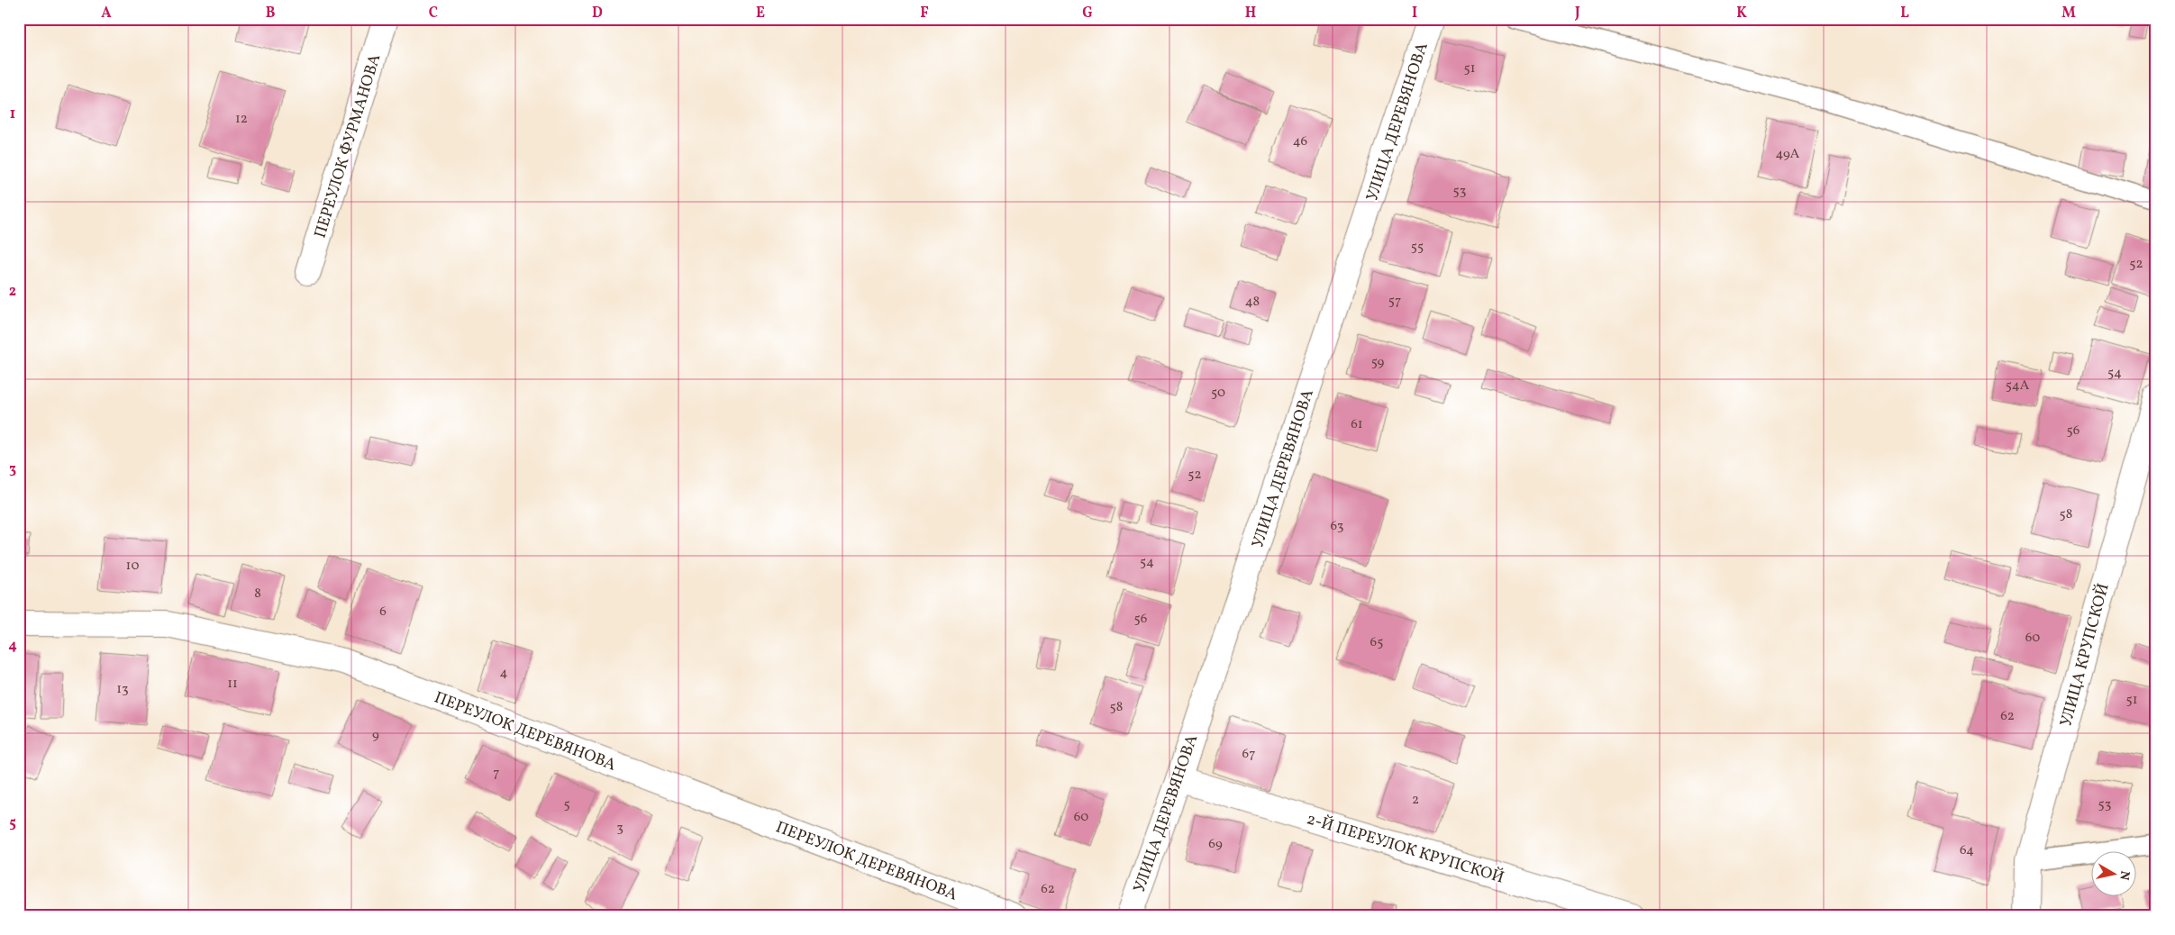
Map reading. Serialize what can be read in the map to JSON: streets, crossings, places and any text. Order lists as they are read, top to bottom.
{
  "streets": {
    "street": [
      "УЛИЦА ДЕРЕВЯНОВА",
      "ПЕРЕУЛОК ФУРМАНОВА",
      "УЛИЦА КРУПСКОЙ",
      "ПЕРЕУЛОК ДЕРЕВЯНОВА",
      "2-Й ПЕРЕУЛОК КРУПСКОЙ"
    ]
  },
  "crossings": [
    ["УЛИЦА ДЕРЕВЯНОВА", "2-Й ПЕРЕУЛОК КРУПСКОЙ"]
  ],
  "house_numbers": [
    "51",
    "12",
    "46",
    "49А",
    "53",
    "55",
    "52",
    "57",
    "48",
    "59",
    "54",
    "54А",
    "50",
    "61",
    "56",
    "52",
    "58",
    "63",
    "54",
    "10",
    "8",
    "6",
    "56",
    "60",
    "65",
    "4",
    "11",
    "13",
    "51",
    "58",
    "62",
    "9",
    "67",
    "7",
    "2",
    "5",
    "53",
    "60",
    "3",
    "69",
    "64",
    "62"
  ],
  "north": "right",
  "grid": {
    "columns": [
      "A",
      "B",
      "C",
      "D",
      "E",
      "F",
      "G",
      "H",
      "I",
      "J",
      "K",
      "L",
      "M"
    ],
    "rows": [
      "1",
      "2",
      "3",
      "4",
      "5"
    ]
  }
}
